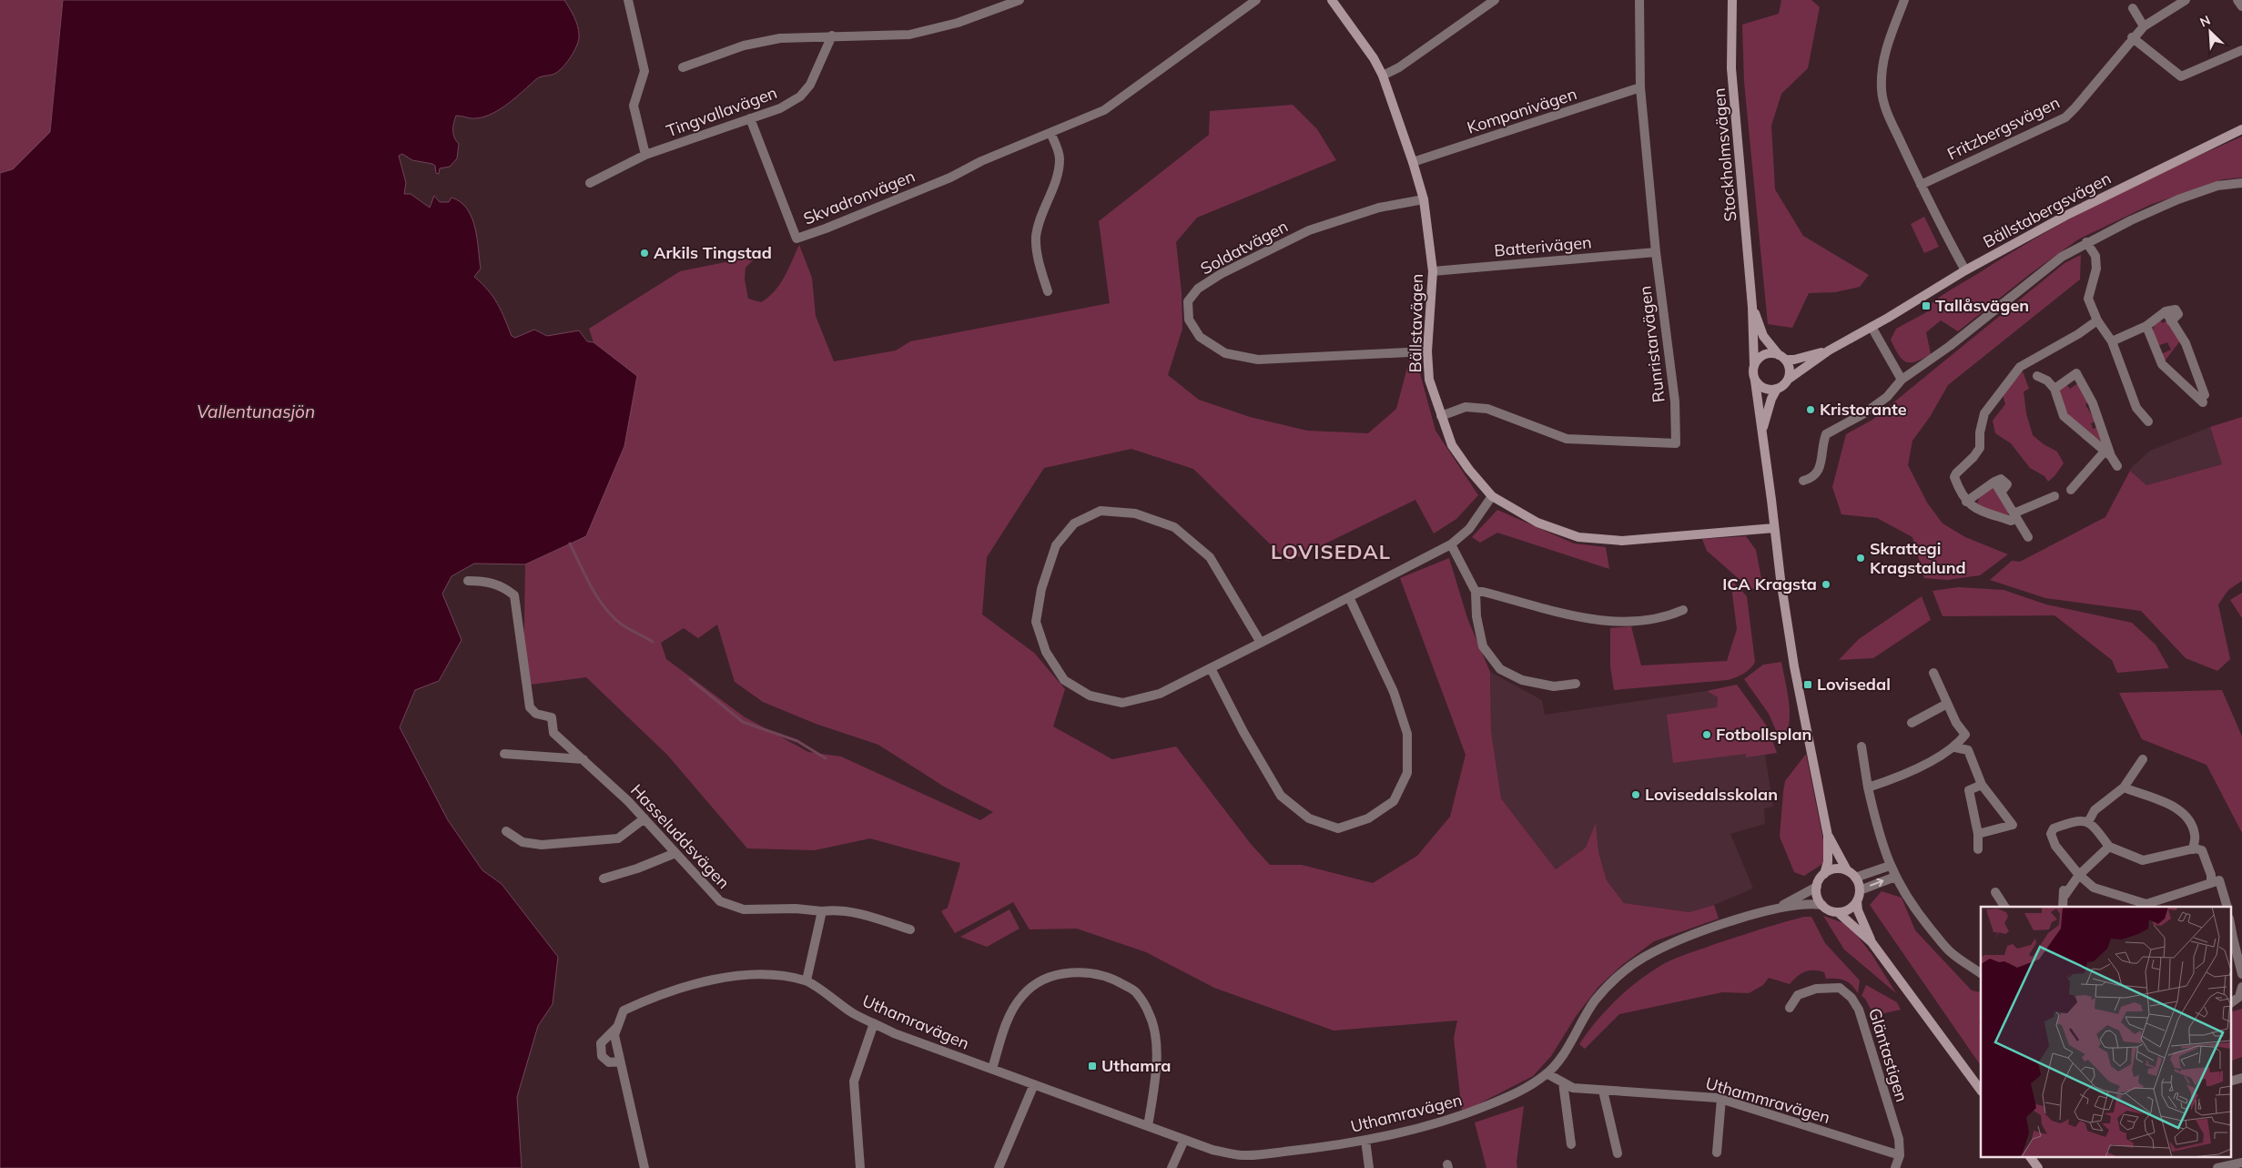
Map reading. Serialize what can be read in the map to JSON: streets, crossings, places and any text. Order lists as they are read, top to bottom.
{
  "streets": {
    "main road": ["Stockholmsvägen", "Bällstabergsvägen", "Bällstavägen"],
    "street": [
      "Kompanivägen",
      "Tingvallavägen",
      "Fritzbergsvägen",
      "Skvadronvägen",
      "Batterivägen",
      "Soldatvägen",
      "Runristarvägen",
      "Hasseluddsvägen",
      "Uthamravägen",
      "Gläntastigen",
      "Uthammravägen"
    ]
  },
  "crossings": [
    ["Kompanivägen", "Bällstavägen"],
    ["Kompanivägen", "Runristarvägen"],
    ["Tingvallavägen", "Skvadronvägen"],
    ["Stockholmsvägen", "Bällstabergsvägen"],
    ["Batterivägen", "Bällstavägen"],
    ["Batterivägen", "Runristarvägen"],
    ["Soldatvägen", "Bällstavägen"],
    ["Bällstavägen", "Runristarvägen"],
    ["Uthamravägen", "Uthammravägen"],
    ["Gläntastigen", "Uthammravägen"]
  ],
  "districts": ["LOVISEDAL"],
  "water": ["Vallentunasjön"],
  "places": {
    "other": [
      "Arkils Tingstad",
      "Kristorante",
      "Skrattegi Kragstalund",
      "ICA Kragsta",
      "Fotbollsplan",
      "Lovisedalsskolan"
    ],
    "transit": ["Tallåsvägen", "Lovisedal", "Uthamra"]
  },
  "north": "top left"
}
